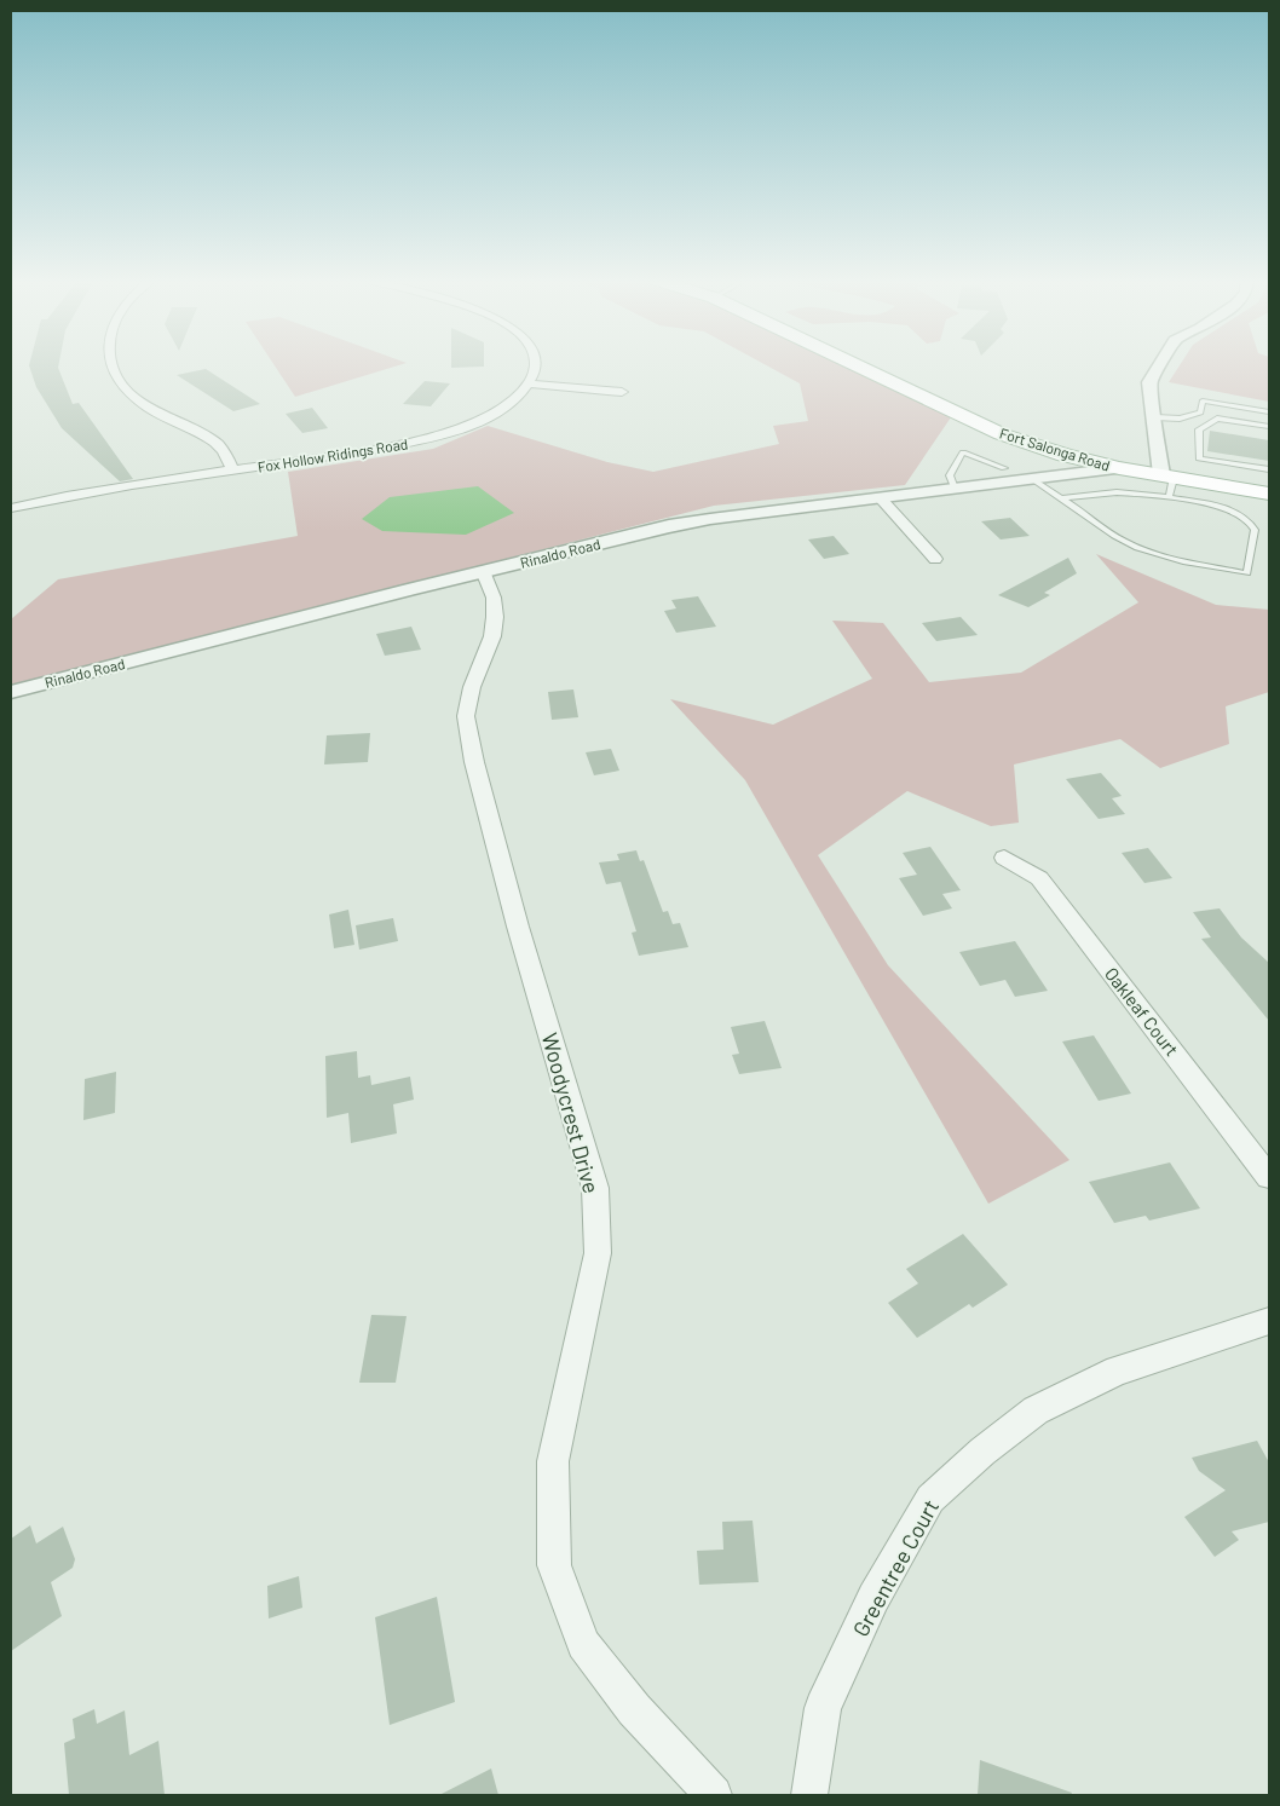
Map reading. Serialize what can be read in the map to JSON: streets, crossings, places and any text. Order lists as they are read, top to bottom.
{
  "streets": {
    "main road": ["Fort Salonga Road"],
    "street": [
      "Fox Hollow Ridings Road",
      "Rinaldo Road",
      "Oakleaf Court",
      "Woodycrest Drive",
      "Greentree Court"
    ]
  },
  "crossings": [
    ["Fort Salonga Road", "Rinaldo Road"],
    ["Rinaldo Road", "Woodycrest Drive"]
  ]
}
